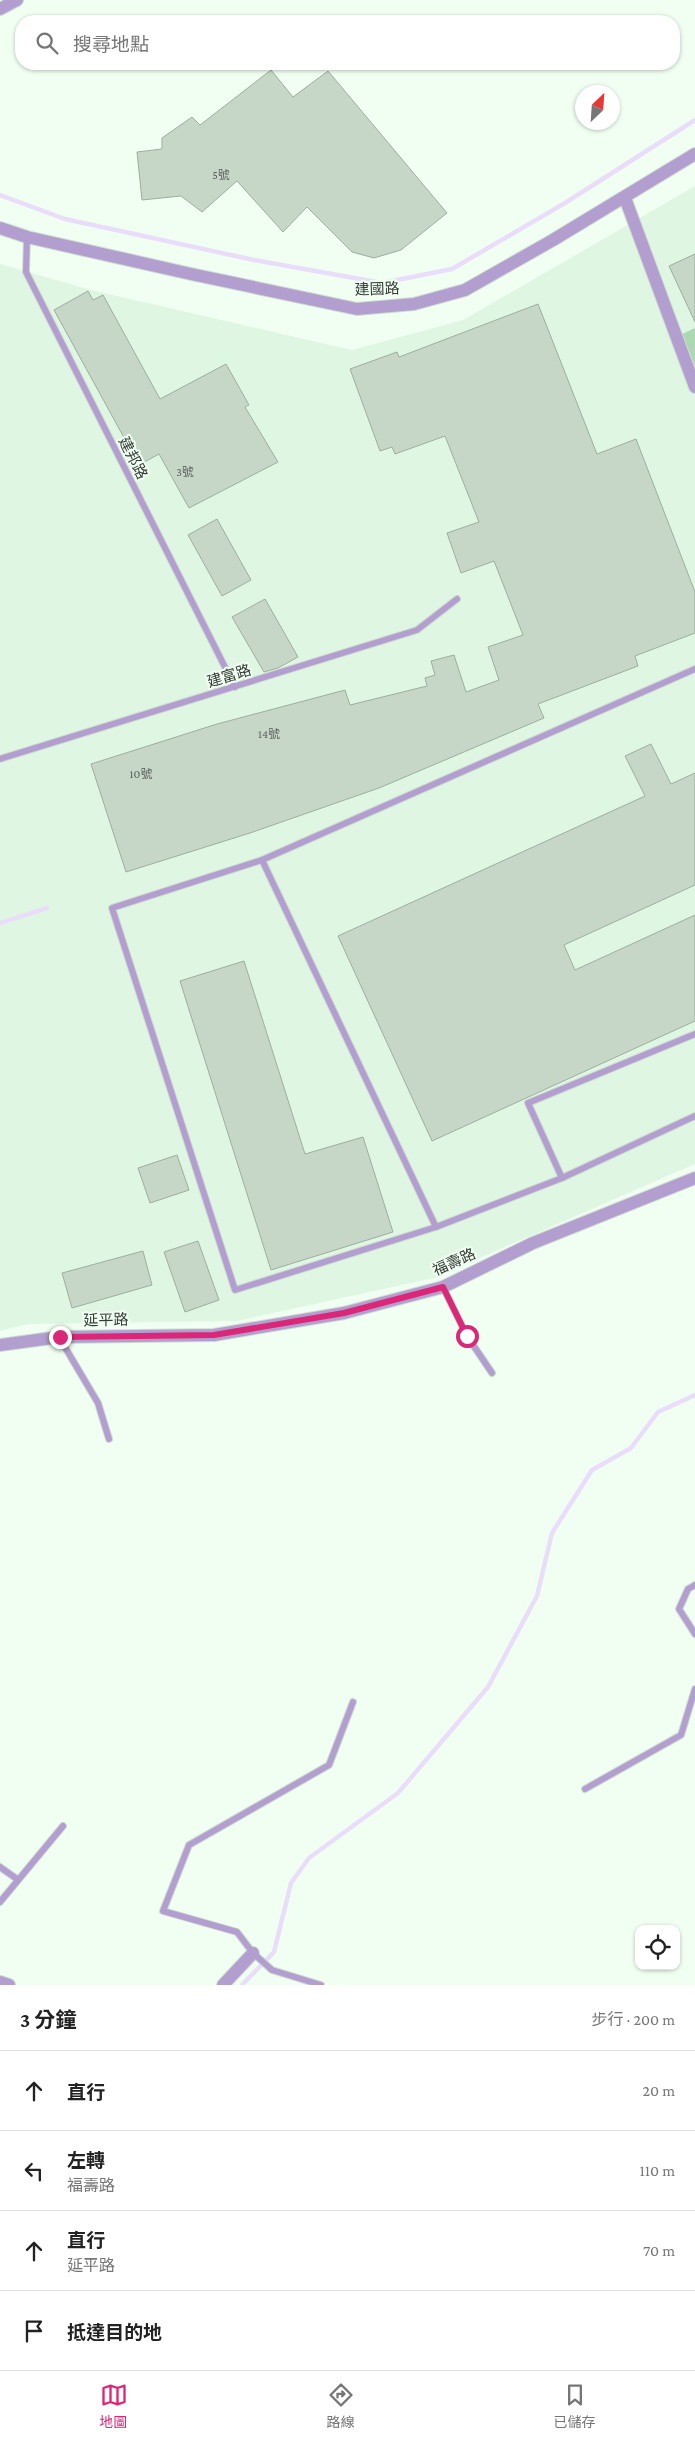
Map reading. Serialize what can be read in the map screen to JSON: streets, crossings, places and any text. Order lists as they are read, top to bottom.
{
  "streets": {
    "street": ["建國路", "福壽路", "延平路"],
    "lane": ["建邦路", "建富路"]
  },
  "crossings": [
    ["建國路", "建邦路"],
    ["建邦路", "建富路"],
    ["福壽路", "延平路"]
  ],
  "house_numbers": [
    "5號",
    "3號",
    "14號",
    "10號"
  ],
  "north": "top right",
  "page": {
    "search": "搜尋地點",
    "heading": ["3 分鐘", "步行 · 200 m"],
    "list": [
      ["直行", "20 m"],
      ["左轉", "福壽路", "110 m"],
      ["直行", "延平路", "70 m"],
      "抵達目的地"
    ],
    "nav": ["地圖", "路線", "已儲存"]
  }
}
